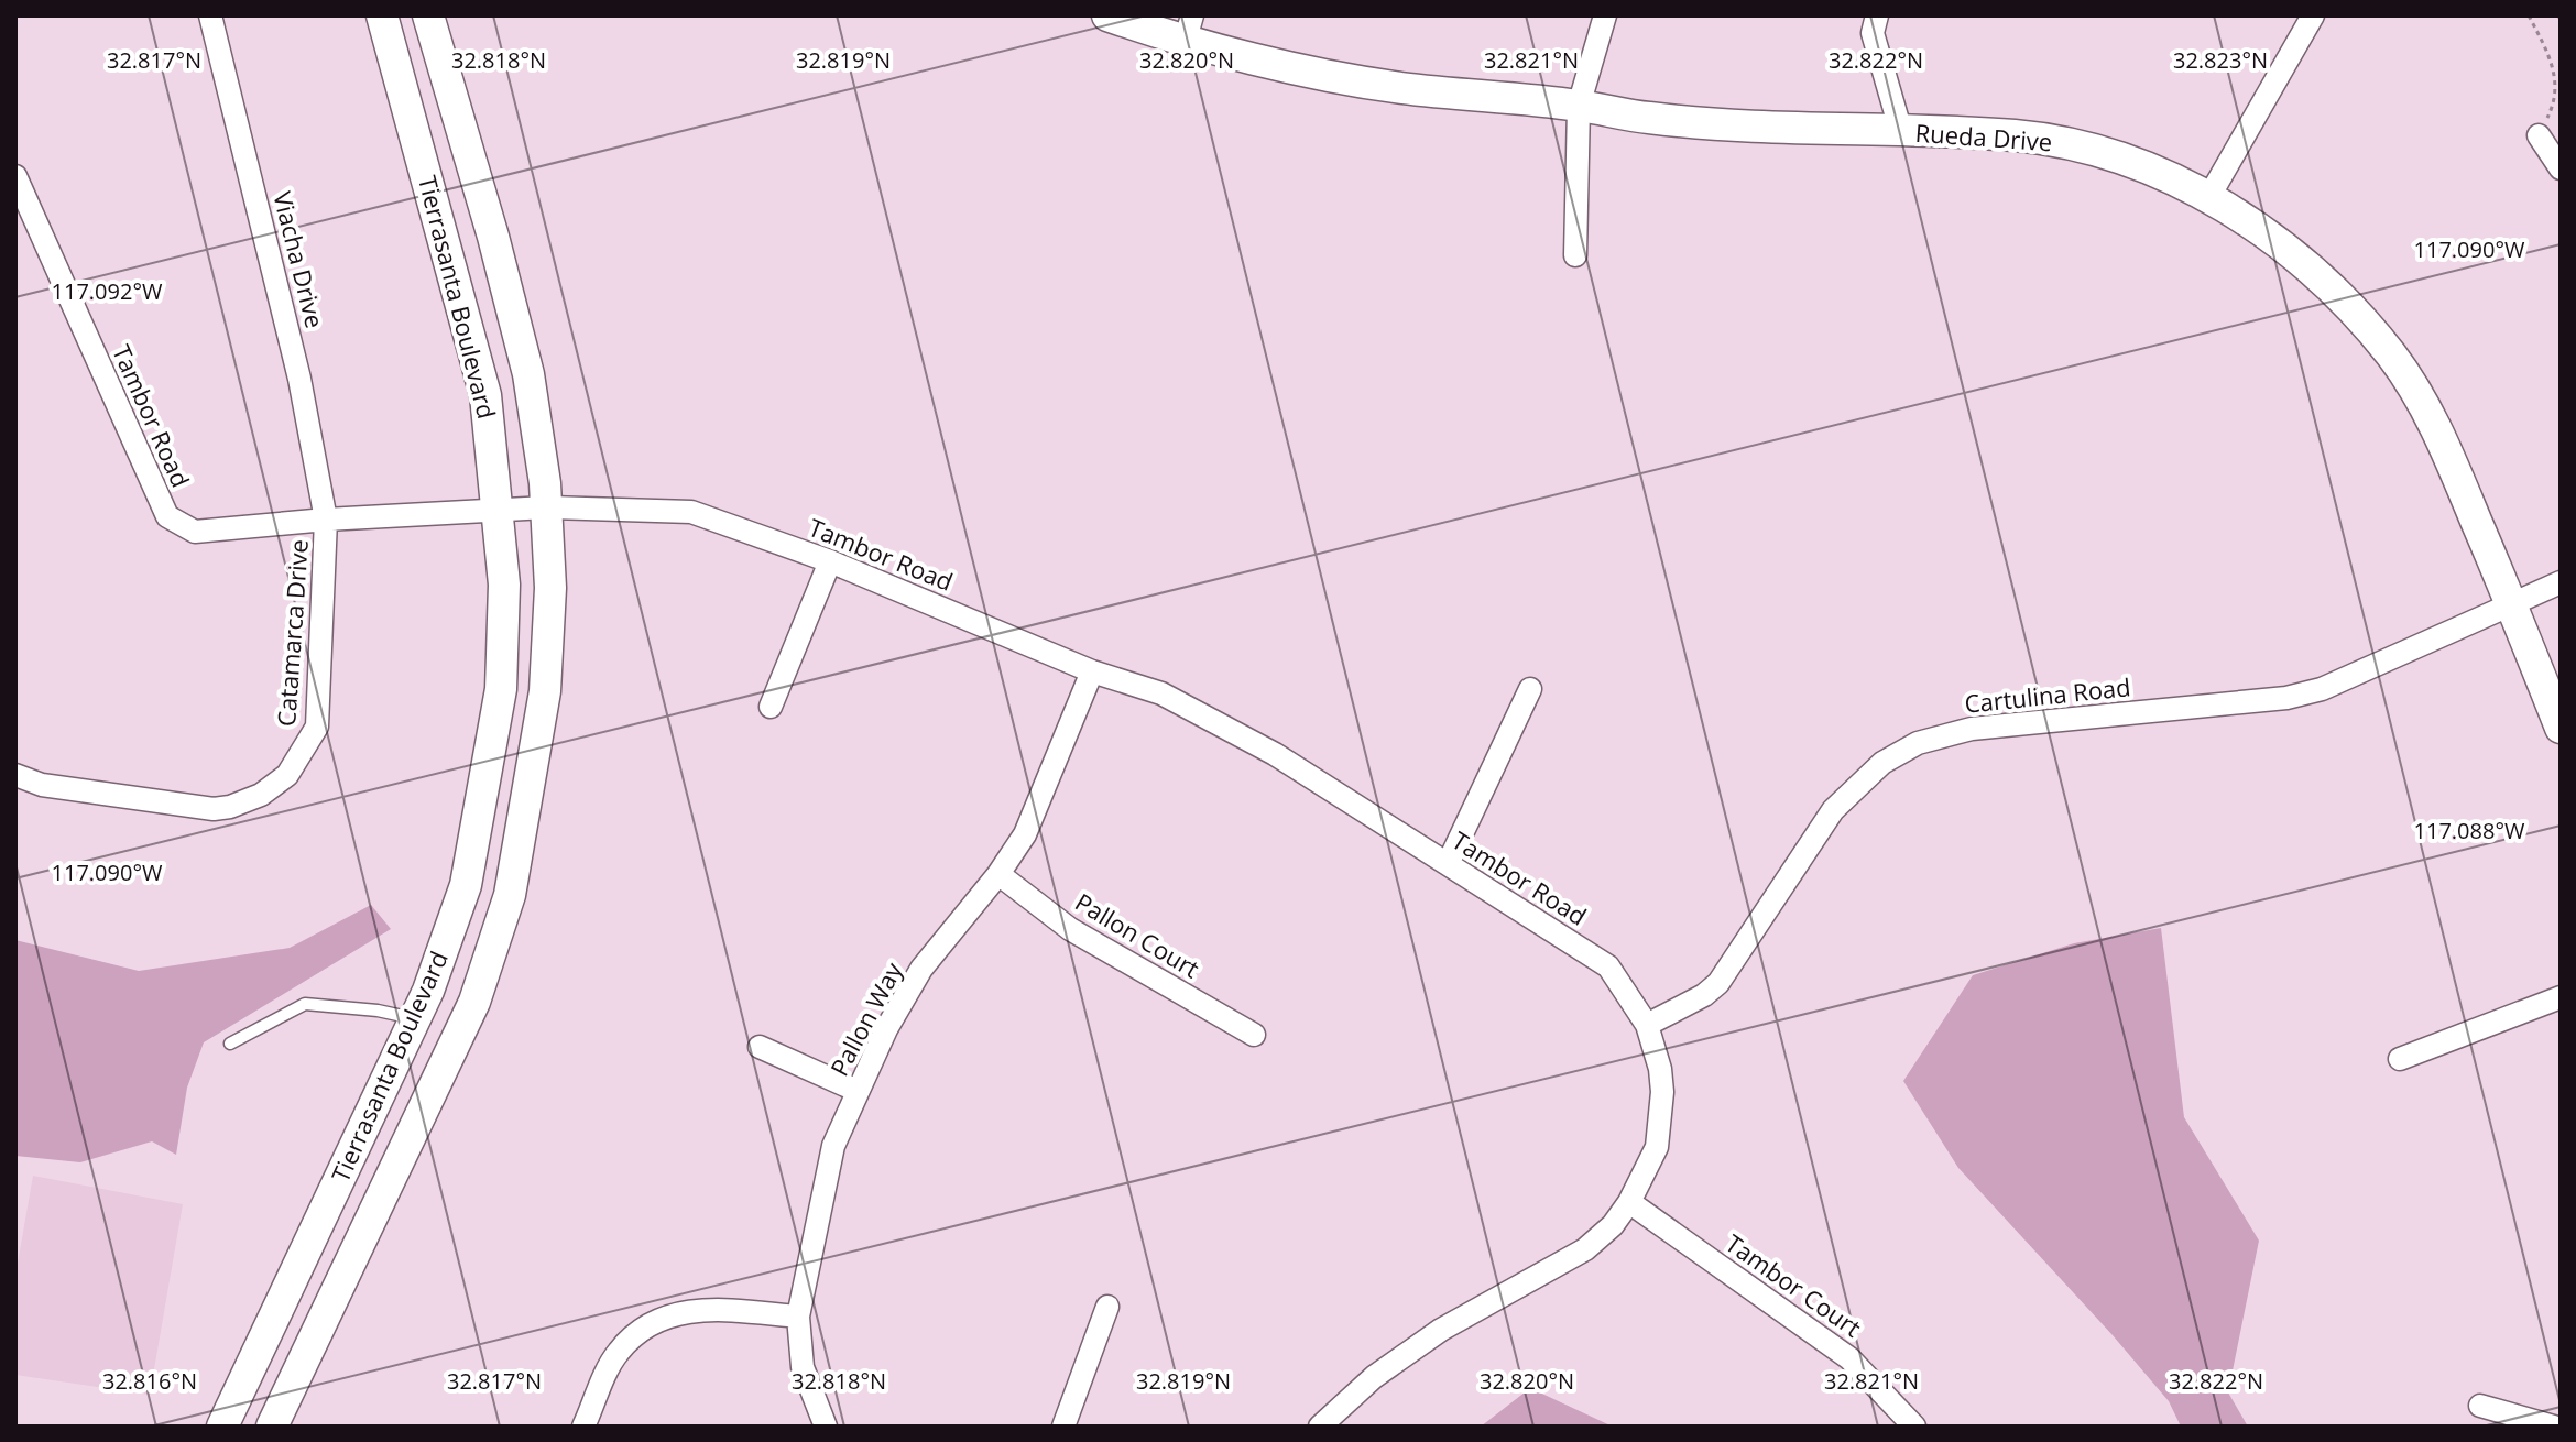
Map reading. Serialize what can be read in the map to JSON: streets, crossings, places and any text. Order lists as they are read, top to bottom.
{
  "streets": {
    "main road": ["Rueda Drive", "Tierrasanta Boulevard"],
    "street": [
      "Viacha Drive",
      "Tambor Road",
      "Catamarca Drive",
      "Cartulina Road",
      "Pallon Court",
      "Pallon Way",
      "Tambor Court"
    ]
  },
  "crossings": [
    ["Rueda Drive", "Cartulina Road"],
    ["Viacha Drive", "Tambor Road"],
    ["Viacha Drive", "Catamarca Drive"],
    ["Tierrasanta Boulevard", "Tambor Road"],
    ["Tambor Road", "Catamarca Drive"],
    ["Tambor Road", "Cartulina Road"],
    ["Tambor Road", "Pallon Way"],
    ["Tambor Road", "Tambor Court"],
    ["Pallon Court", "Pallon Way"]
  ],
  "coordinates": [
    "32.817°N",
    "32.818°N",
    "32.819°N",
    "32.820°N",
    "32.821°N",
    "32.822°N",
    "32.823°N",
    "117.090°W",
    "117.092°W",
    "117.088°W",
    "32.816°N"
  ]
}
